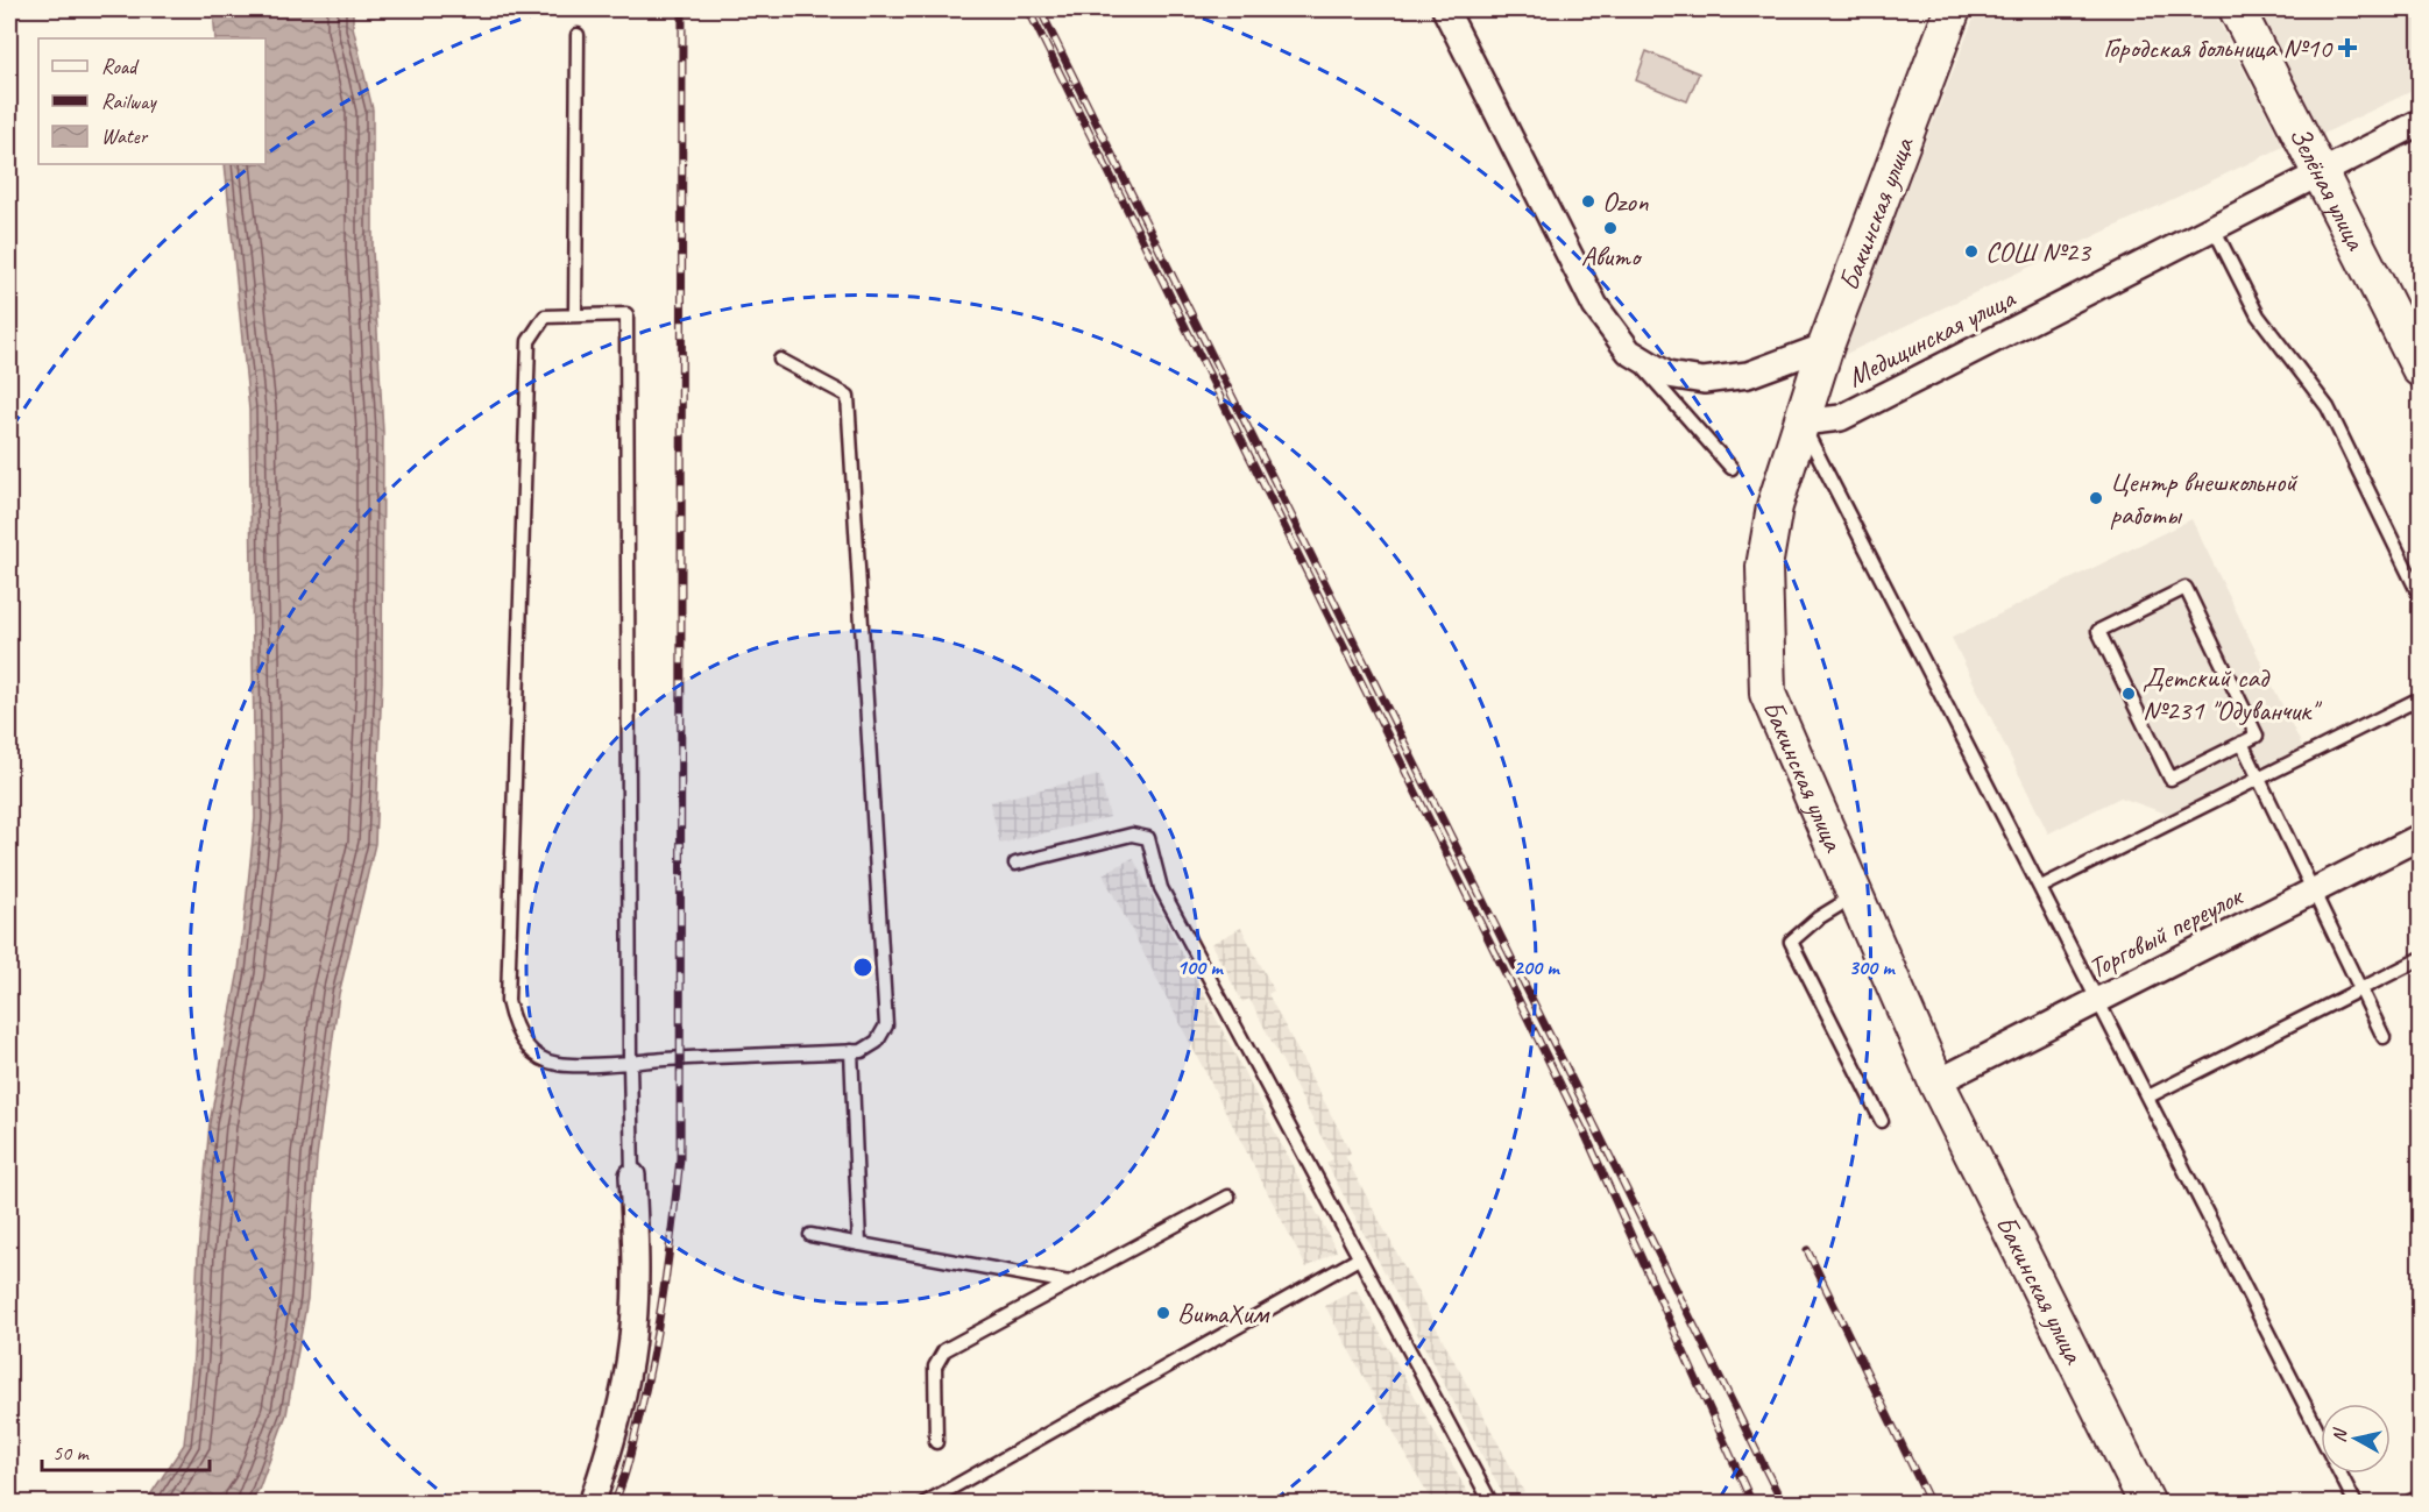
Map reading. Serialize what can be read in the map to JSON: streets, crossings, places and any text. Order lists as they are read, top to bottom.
{
  "streets": {
    "main road": ["Зелёная улица", "Бакинская улица"],
    "street": ["Медицинская улица", "Торговый переулок"]
  },
  "crossings": [
    ["Зелёная улица", "Медицинская улица"],
    ["Бакинская улица", "Медицинская улица"],
    ["Бакинская улица", "Торговый переулок"]
  ],
  "places": {
    "health": ["Городская больница №10"],
    "other": [
      "Ozon",
      "Авито",
      "СОШ №23",
      "Центр внешкольной работы",
      "Детский сад №231 \"Одуванчик\"",
      "ВитаХим"
    ]
  },
  "legend": ["Road", "Railway", "Water"],
  "scale_bar": "50 m",
  "north": "left",
  "rings": ["100 m", "200 m", "300 m"]
}
